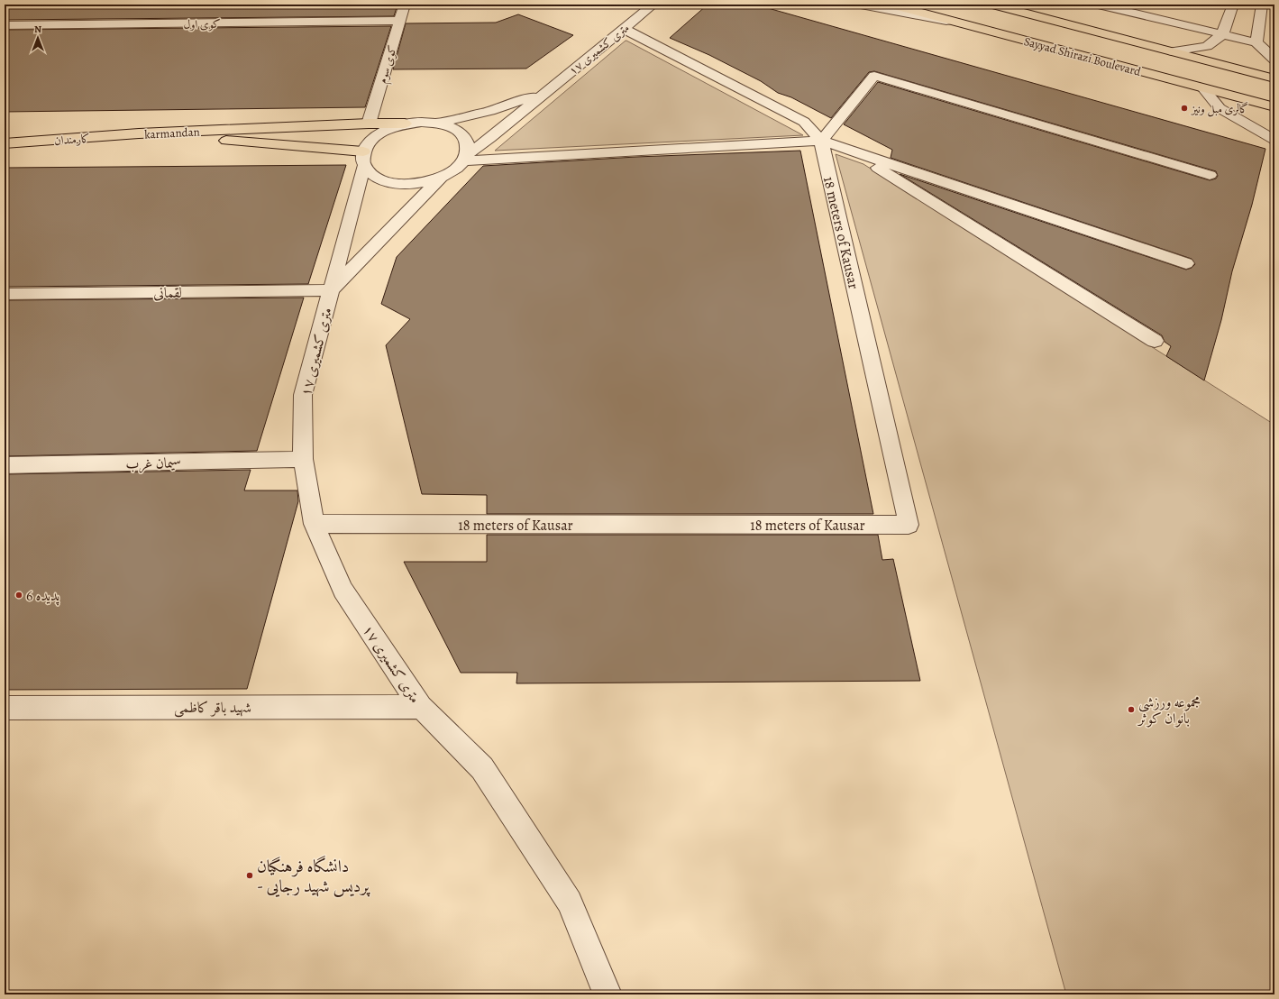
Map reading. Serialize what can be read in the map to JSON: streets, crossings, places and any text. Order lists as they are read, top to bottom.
{
  "streets": {
    "main road": ["Sayyad Shirazi Boulevard", "karmandan", "کارمندان"],
    "street": [
      "کوی اول",
      "۱۷ متری کشمیری",
      "کوی سوم",
      "18 meters of Kausar",
      "لقمانی",
      "سیمان غرب",
      "شهید باقر کاظمی"
    ]
  },
  "crossings": [
    ["کوی اول", "کوی سوم"],
    ["۱۷ متری کشمیری", "karmandan"],
    ["۱۷ متری کشمیری", "18 meters of Kausar"],
    ["۱۷ متری کشمیری", "لقمانی"],
    ["۱۷ متری کشمیری", "سیمان غرب"],
    ["۱۷ متری کشمیری", "شهید باقر کاظمی"],
    ["کوی سوم", "karmandan"],
    ["karmandan", "کارمندان"]
  ],
  "places": [
    "گالری مبل ونیز",
    "پدیده 6",
    "مجموعه ورزشی بانوان کوثر",
    "دانشگاه فرهنگیان - پردیس شهید رجایی"
  ],
  "north": "top"
}
